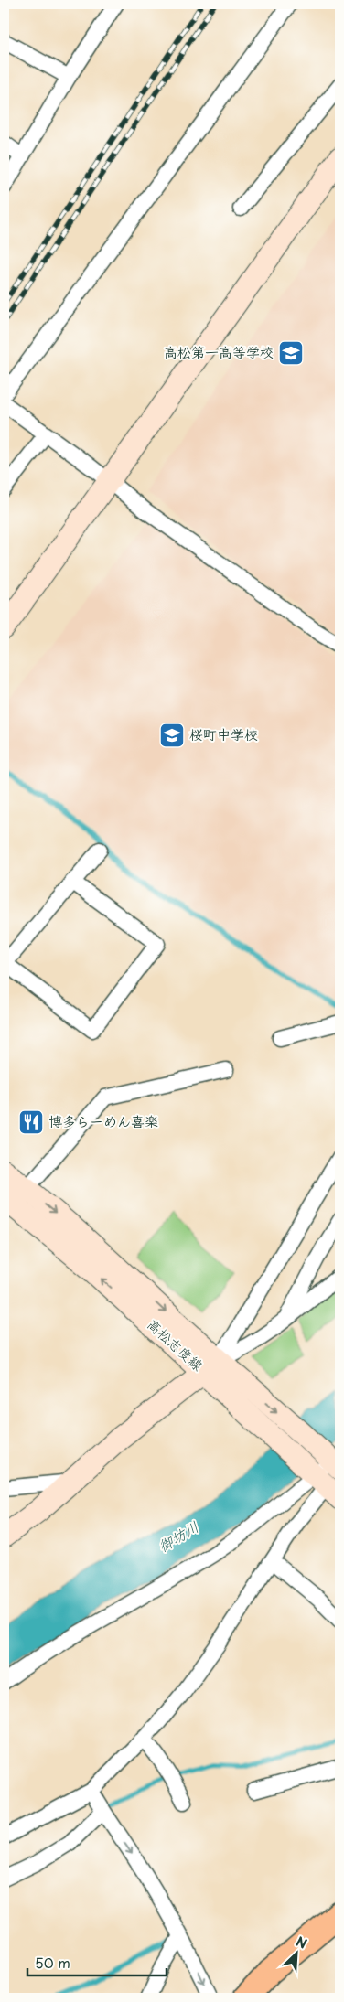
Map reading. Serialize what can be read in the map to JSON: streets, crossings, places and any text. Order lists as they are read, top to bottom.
{
  "streets": {
    "street": ["高松志度線"]
  },
  "water": ["御坊川"],
  "places": {
    "school or university": ["高松第一高等学校", "桜町中学校"],
    "restaurant": ["博多らーめん喜楽"]
  },
  "scale_bar": "50 m",
  "north": "top right"
}
